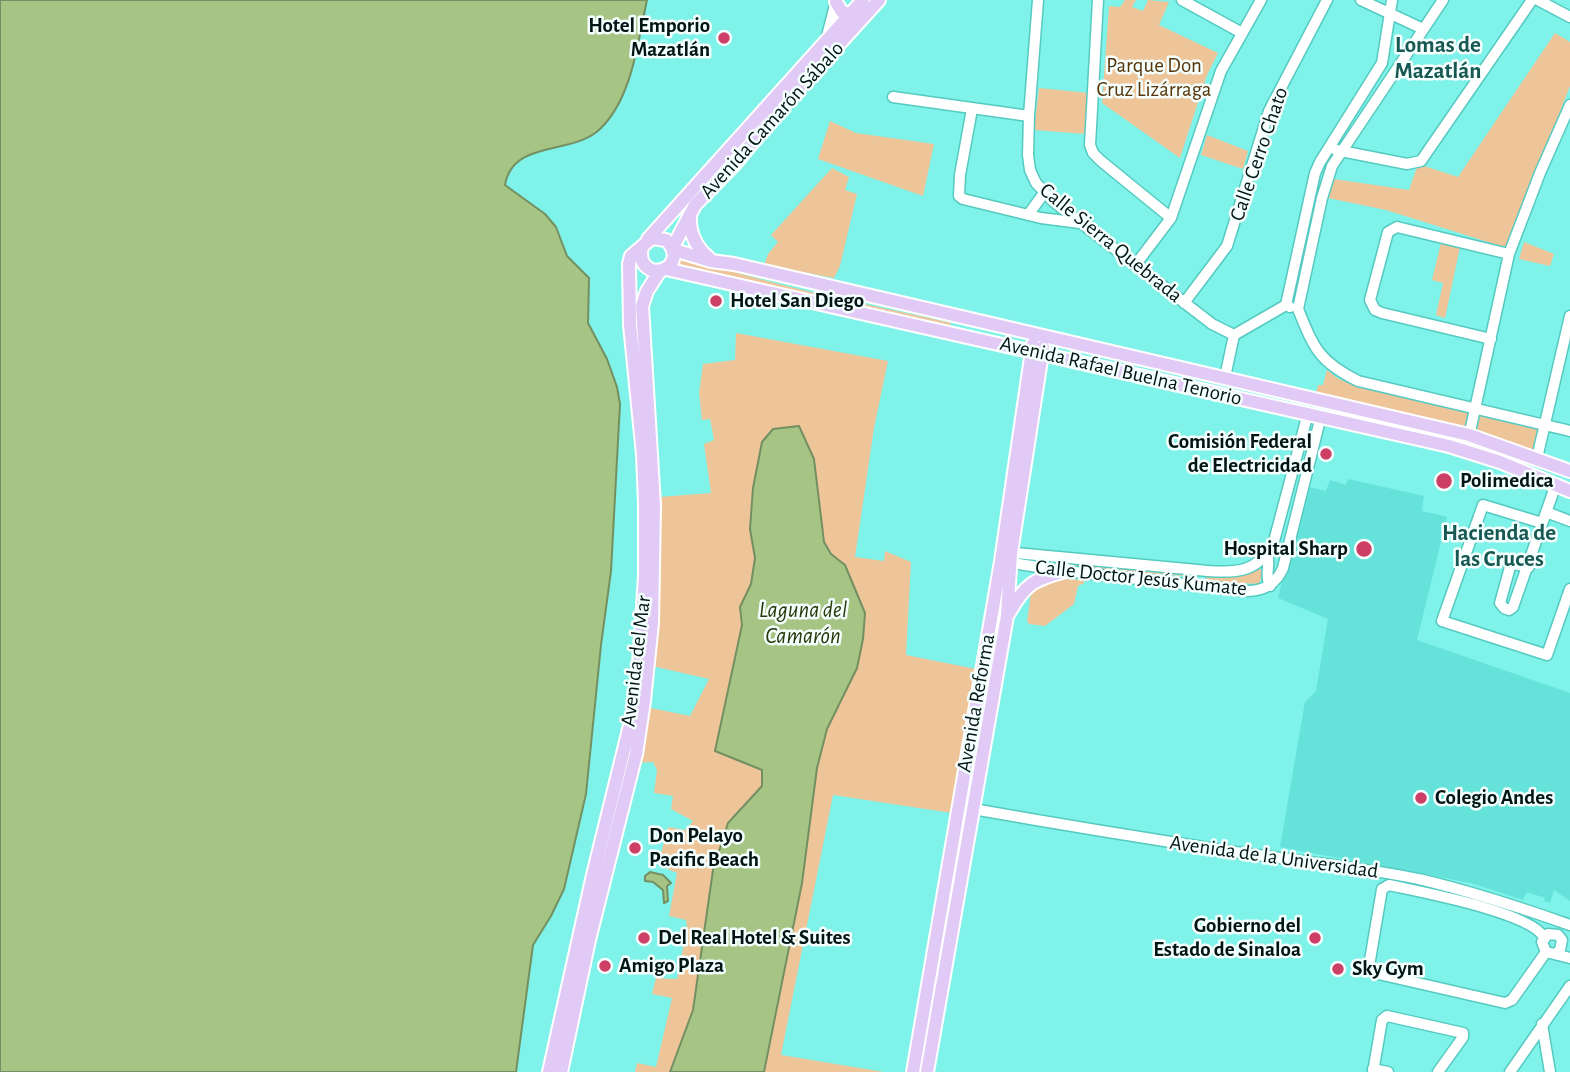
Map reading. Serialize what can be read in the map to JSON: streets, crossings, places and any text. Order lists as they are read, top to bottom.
{
  "streets": {
    "main road": [
      "Avenida Camarón Sábalo",
      "Avenida Rafael Buelna Tenorio",
      "Avenida del Mar",
      "Avenida Reforma"
    ],
    "street": [
      "Calle Cerro Chato",
      "Calle Sierra Quebrada",
      "Calle Doctor Jesús Kumate",
      "Avenida de la Universidad"
    ]
  },
  "crossings": [
    ["Avenida Camarón Sábalo", "Avenida Rafael Buelna Tenorio"],
    ["Avenida Camarón Sábalo", "Avenida del Mar"],
    ["Calle Cerro Chato", "Calle Sierra Quebrada"],
    ["Avenida Rafael Buelna Tenorio", "Calle Doctor Jesús Kumate"],
    ["Avenida Rafael Buelna Tenorio", "Avenida del Mar"],
    ["Avenida Rafael Buelna Tenorio", "Avenida Reforma"],
    ["Calle Doctor Jesús Kumate", "Avenida Reforma"],
    ["Avenida Reforma", "Avenida de la Universidad"]
  ],
  "districts": ["Lomas de Mazatlán", "Hacienda de las Cruces"],
  "water": ["Laguna del Camarón"],
  "parks": ["Parque Don Cruz Lizárraga"],
  "places": [
    "Hotel Emporio Mazatlán",
    "Hotel San Diego",
    "Comisión Federal de Electricidad",
    "Polimedica",
    "Hospital Sharp",
    "Colegio Andes",
    "Don Pelayo Pacific Beach",
    "Del Real Hotel & Suites",
    "Gobierno del Estado de Sinaloa",
    "Amigo Plaza",
    "Sky Gym"
  ]
}
